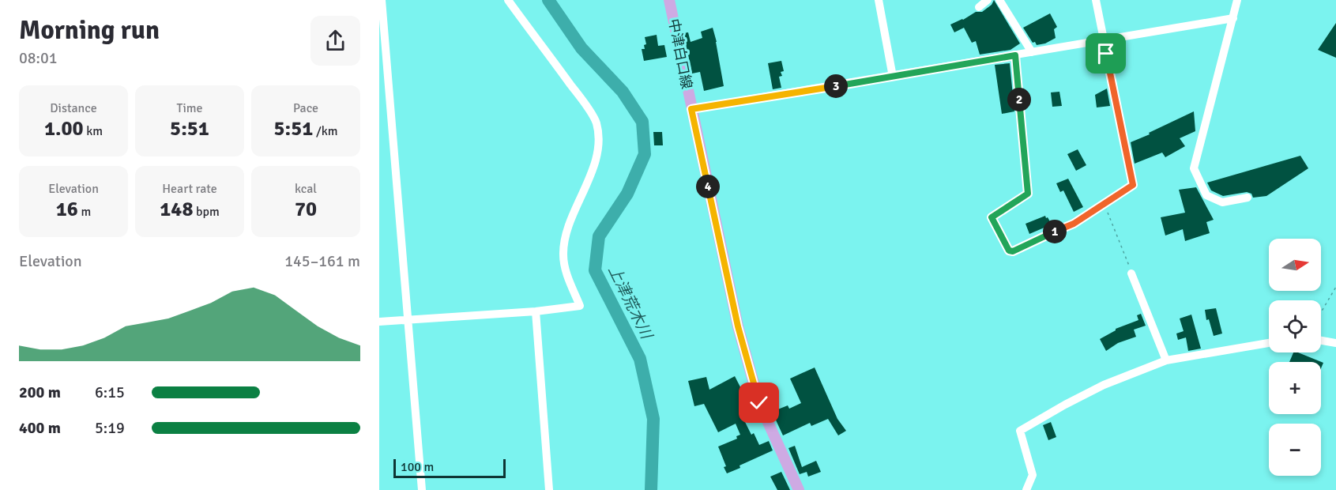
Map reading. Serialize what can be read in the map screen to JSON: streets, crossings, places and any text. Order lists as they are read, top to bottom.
{
  "streets": {
    "main road": ["中津白口線"]
  },
  "water": ["上津荒木川"],
  "scale_bar": "100 m",
  "north": "right",
  "page": {
    "heading": ["Morning run", "08:01"],
    "pins": [
      "3",
      "2",
      "4",
      "1"
    ],
    "stats": [
      ["Distance", "1.00 km"],
      ["Time", "5:51"],
      ["Pace", "5:51 /km"],
      ["Elevation", "16 m"],
      ["Heart rate", "148 bpm"],
      ["kcal", "70"]
    ],
    "map_buttons": ["+", "−"],
    "chart": ["Elevation", "145–161 m"],
    "list": [
      {
        "name": "200 m",
        "note": "6:15"
      },
      {
        "name": "400 m",
        "note": "5:19"
      }
    ],
    "scale": "100 m"
  }
}
